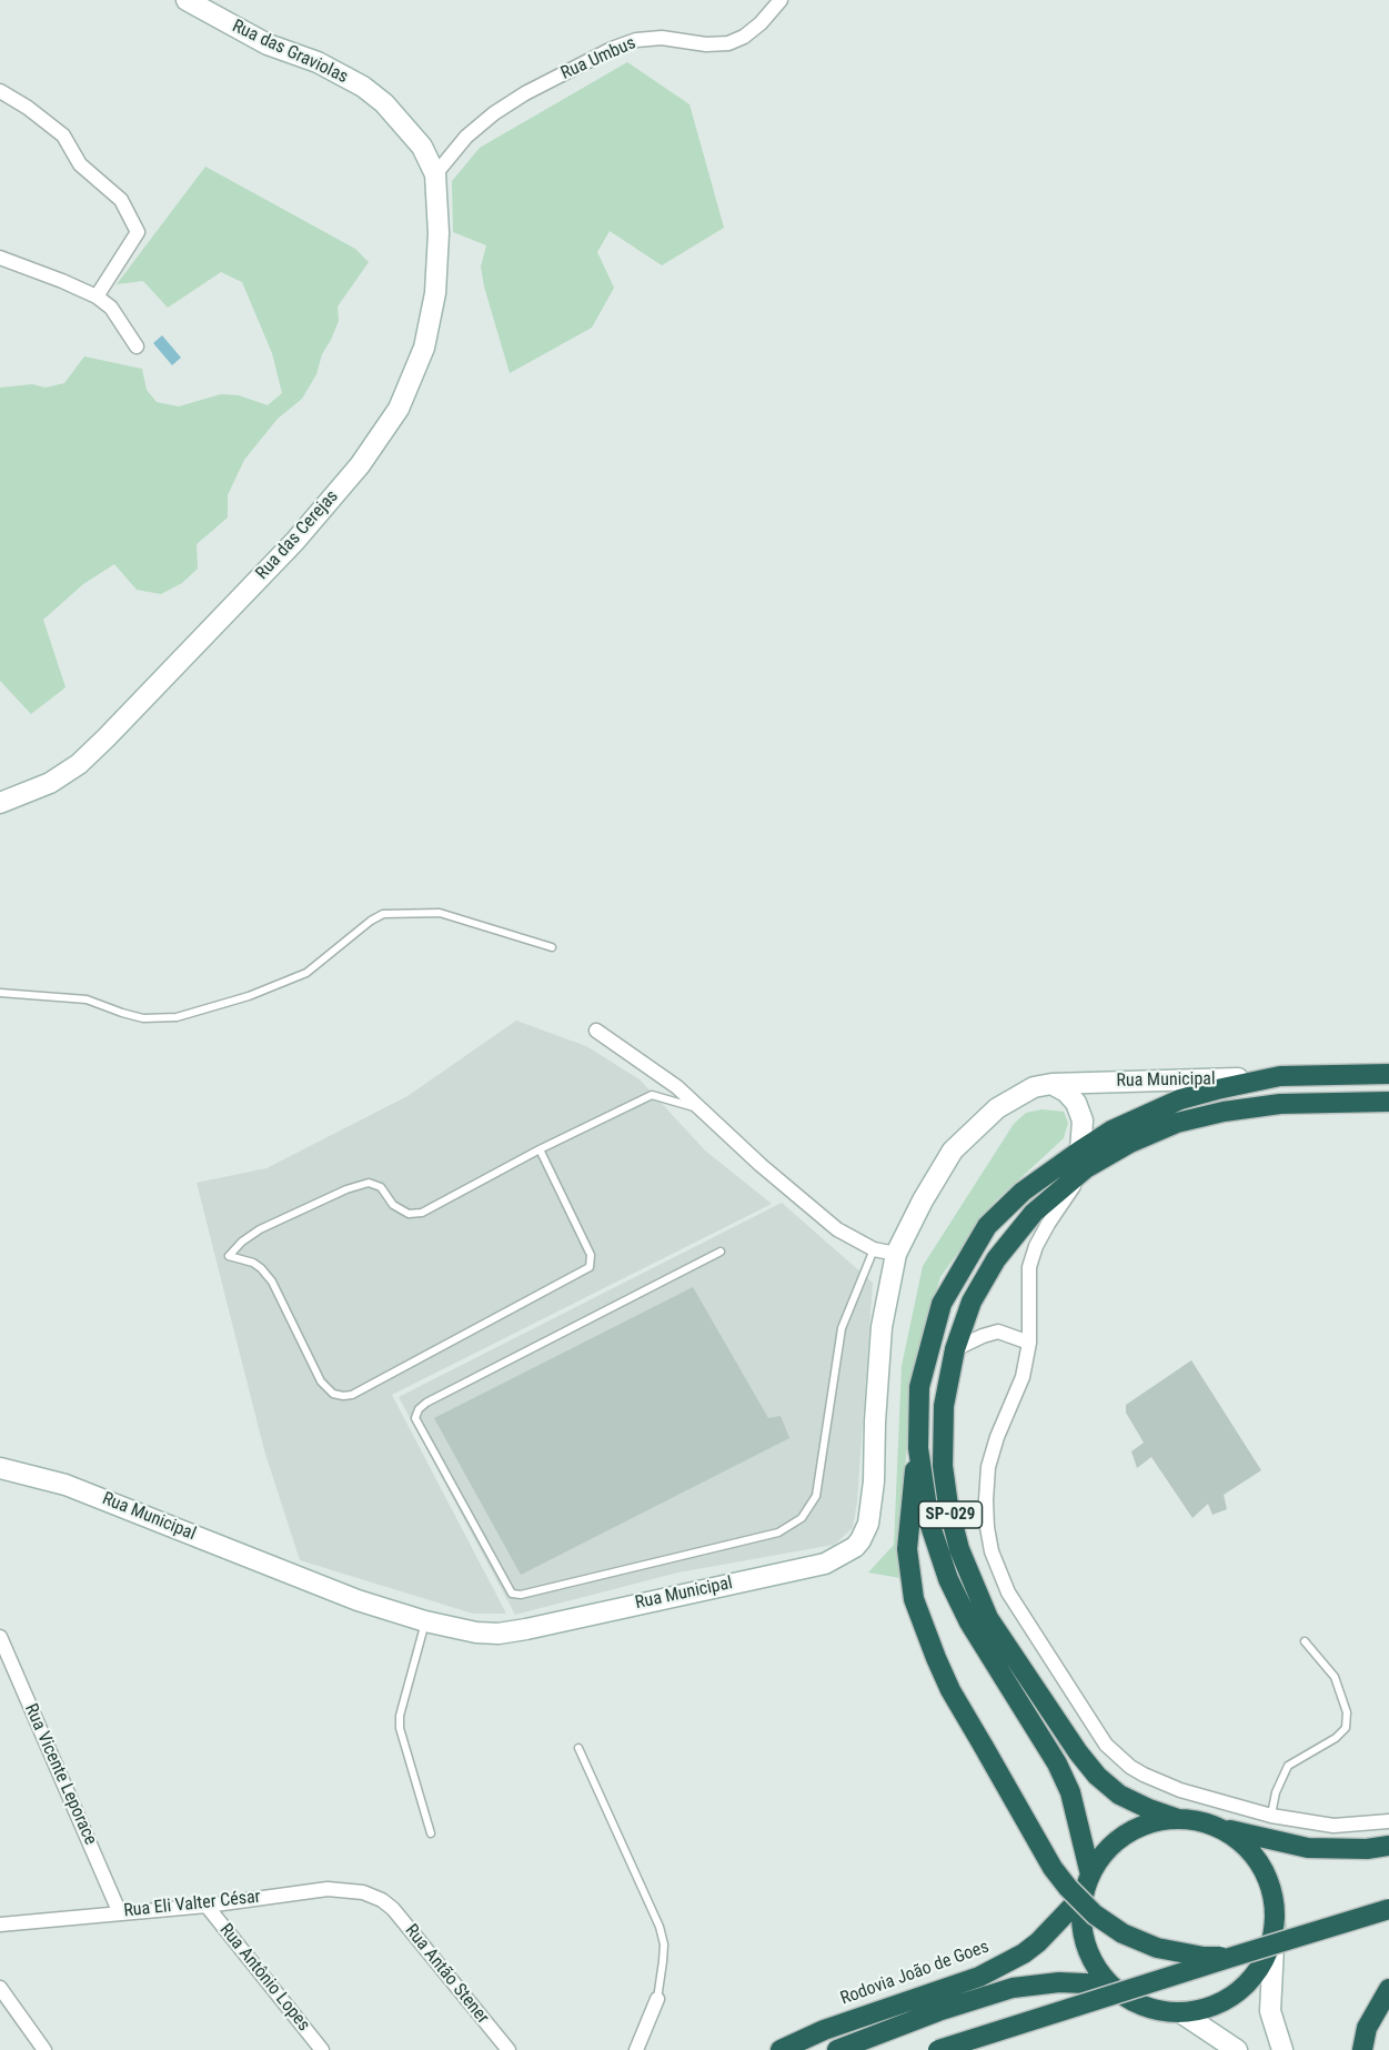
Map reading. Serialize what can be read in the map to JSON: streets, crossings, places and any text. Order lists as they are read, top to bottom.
{
  "streets": {
    "highway": ["SP-029", "Rodovia João de Goes"],
    "main road": ["Rua das Graviolas", "Rua das Cerejas", "Rua Municipal"],
    "street": [
      "Rua Umbus",
      "Rua Vicente Leporace",
      "Rua Eli Valter César",
      "Rua Antão Stener",
      "Rua Antônio Lopes"
    ]
  },
  "crossings": [
    ["Rua das Graviolas", "Rua Umbus"],
    ["Rua das Graviolas", "Rua das Cerejas"],
    ["Rua Umbus", "Rua das Cerejas"],
    ["Rua Municipal", "SP-029"],
    ["SP-029", "Rodovia João de Goes"],
    ["Rua Vicente Leporace", "Rua Eli Valter César"],
    ["Rua Eli Valter César", "Rua Antão Stener"],
    ["Rua Eli Valter César", "Rua Antônio Lopes"]
  ]
}
